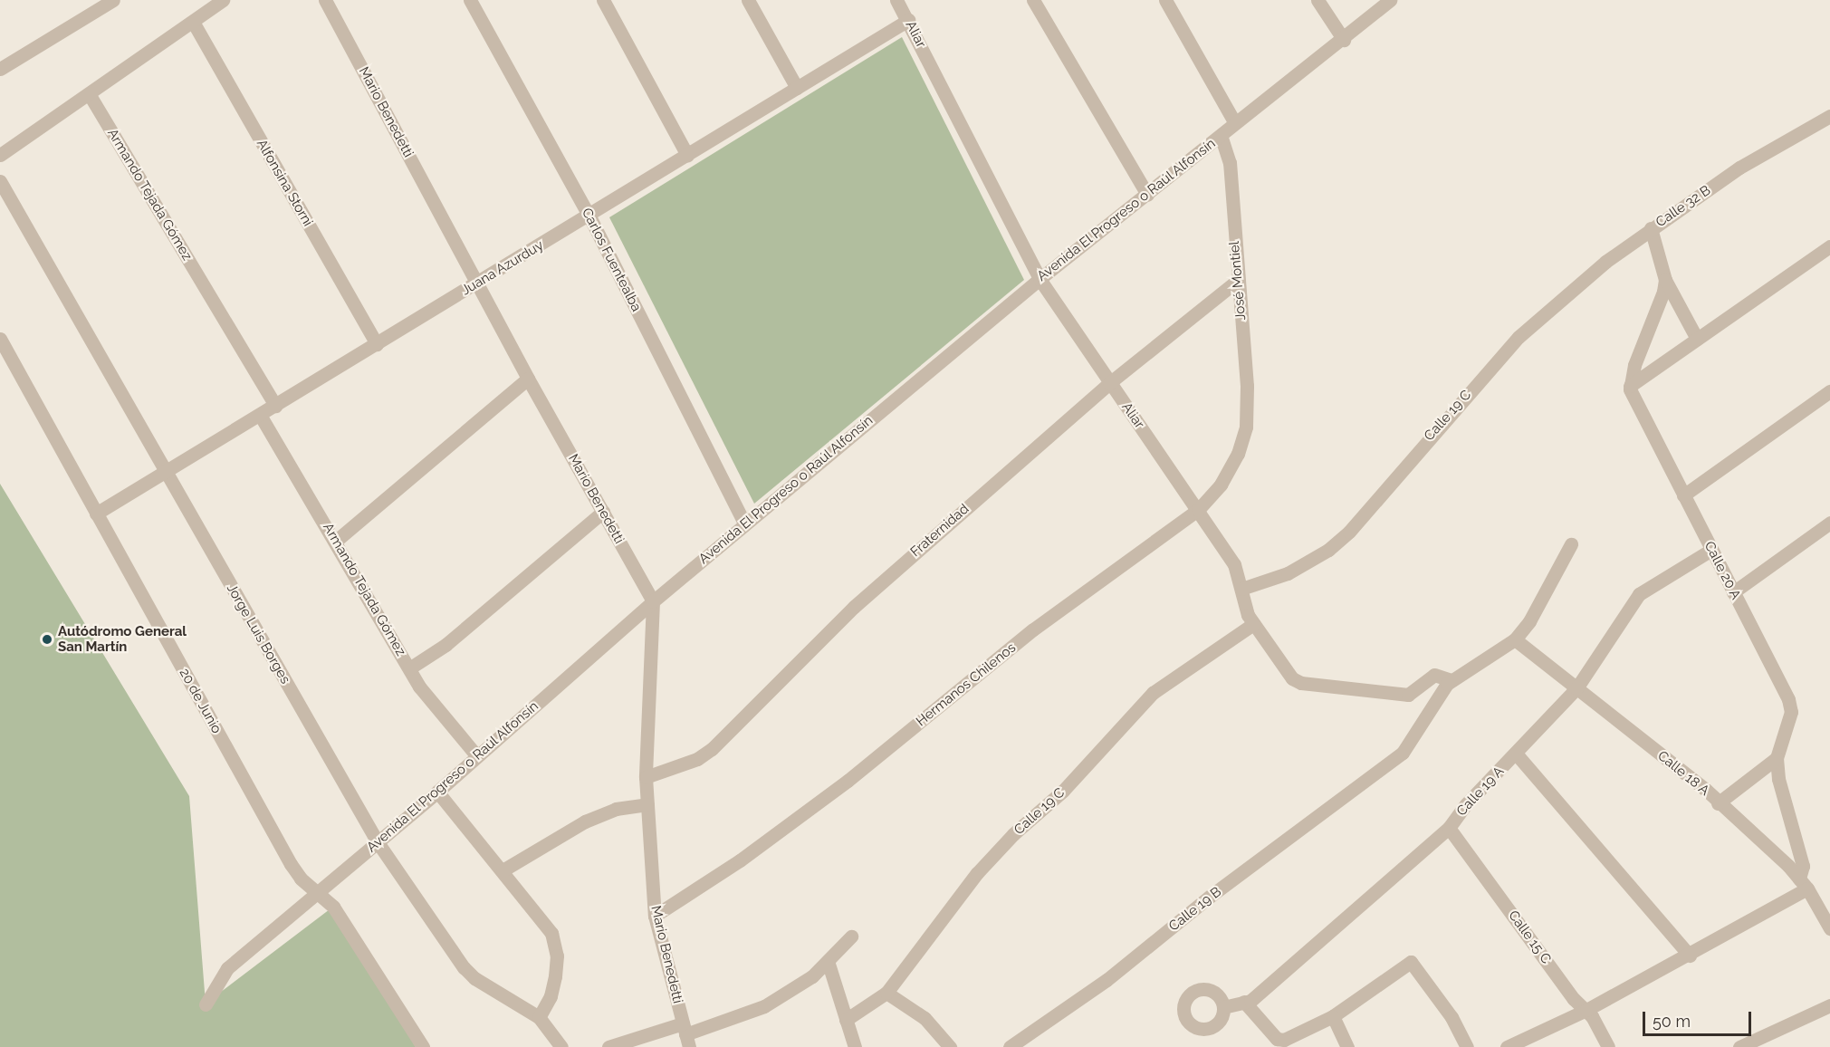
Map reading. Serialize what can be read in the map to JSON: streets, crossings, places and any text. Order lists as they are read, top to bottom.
{
  "streets": {
    "street": [
      "Aliar",
      "Mario Benedetti",
      "Alfonsina Storni",
      "Armando Tejada Gómez",
      "Calle 32 B",
      "Avenida El Progreso o Raúl Alfonsín",
      "Carlos Fuentealba",
      "Juana Azurduy",
      "José Montiel",
      "Calle 19 C",
      "Fraternidad",
      "Calle 20 A",
      "Jorge Luis Borges",
      "Hermanos Chilenos",
      "20 de Junio",
      "Calle 18 A",
      "Calle 19 A",
      "Calle 19 B",
      "Calle 15 C"
    ]
  },
  "crossings": [
    ["Aliar", "Avenida El Progreso o Raúl Alfonsín"],
    ["Aliar", "Juana Azurduy"],
    ["Aliar", "Calle 19 C"],
    ["Aliar", "Fraternidad"],
    ["Aliar", "Hermanos Chilenos"],
    ["Aliar", "Calle 19 B"],
    ["Mario Benedetti", "Avenida El Progreso o Raúl Alfonsín"],
    ["Mario Benedetti", "Juana Azurduy"],
    ["Mario Benedetti", "Fraternidad"],
    ["Mario Benedetti", "Hermanos Chilenos"],
    ["Alfonsina Storni", "Juana Azurduy"],
    ["Armando Tejada Gómez", "Avenida El Progreso o Raúl Alfonsín"],
    ["Armando Tejada Gómez", "Juana Azurduy"],
    ["Calle 32 B", "Calle 19 C"],
    ["Avenida El Progreso o Raúl Alfonsín", "Carlos Fuentealba"],
    ["Avenida El Progreso o Raúl Alfonsín", "José Montiel"],
    ["Avenida El Progreso o Raúl Alfonsín", "Jorge Luis Borges"],
    ["Avenida El Progreso o Raúl Alfonsín", "20 de Junio"],
    ["Carlos Fuentealba", "Juana Azurduy"],
    ["Juana Azurduy", "Jorge Luis Borges"],
    ["Juana Azurduy", "20 de Junio"],
    ["José Montiel", "Fraternidad"],
    ["José Montiel", "Hermanos Chilenos"],
    ["Calle 20 A", "Calle 19 A"],
    ["Calle 18 A", "Calle 19 A"],
    ["Calle 18 A", "Calle 19 B"],
    ["Calle 19 A", "Calle 15 C"]
  ],
  "places": ["Autódromo General San Martín"],
  "scale_bar": "50 m"
}
